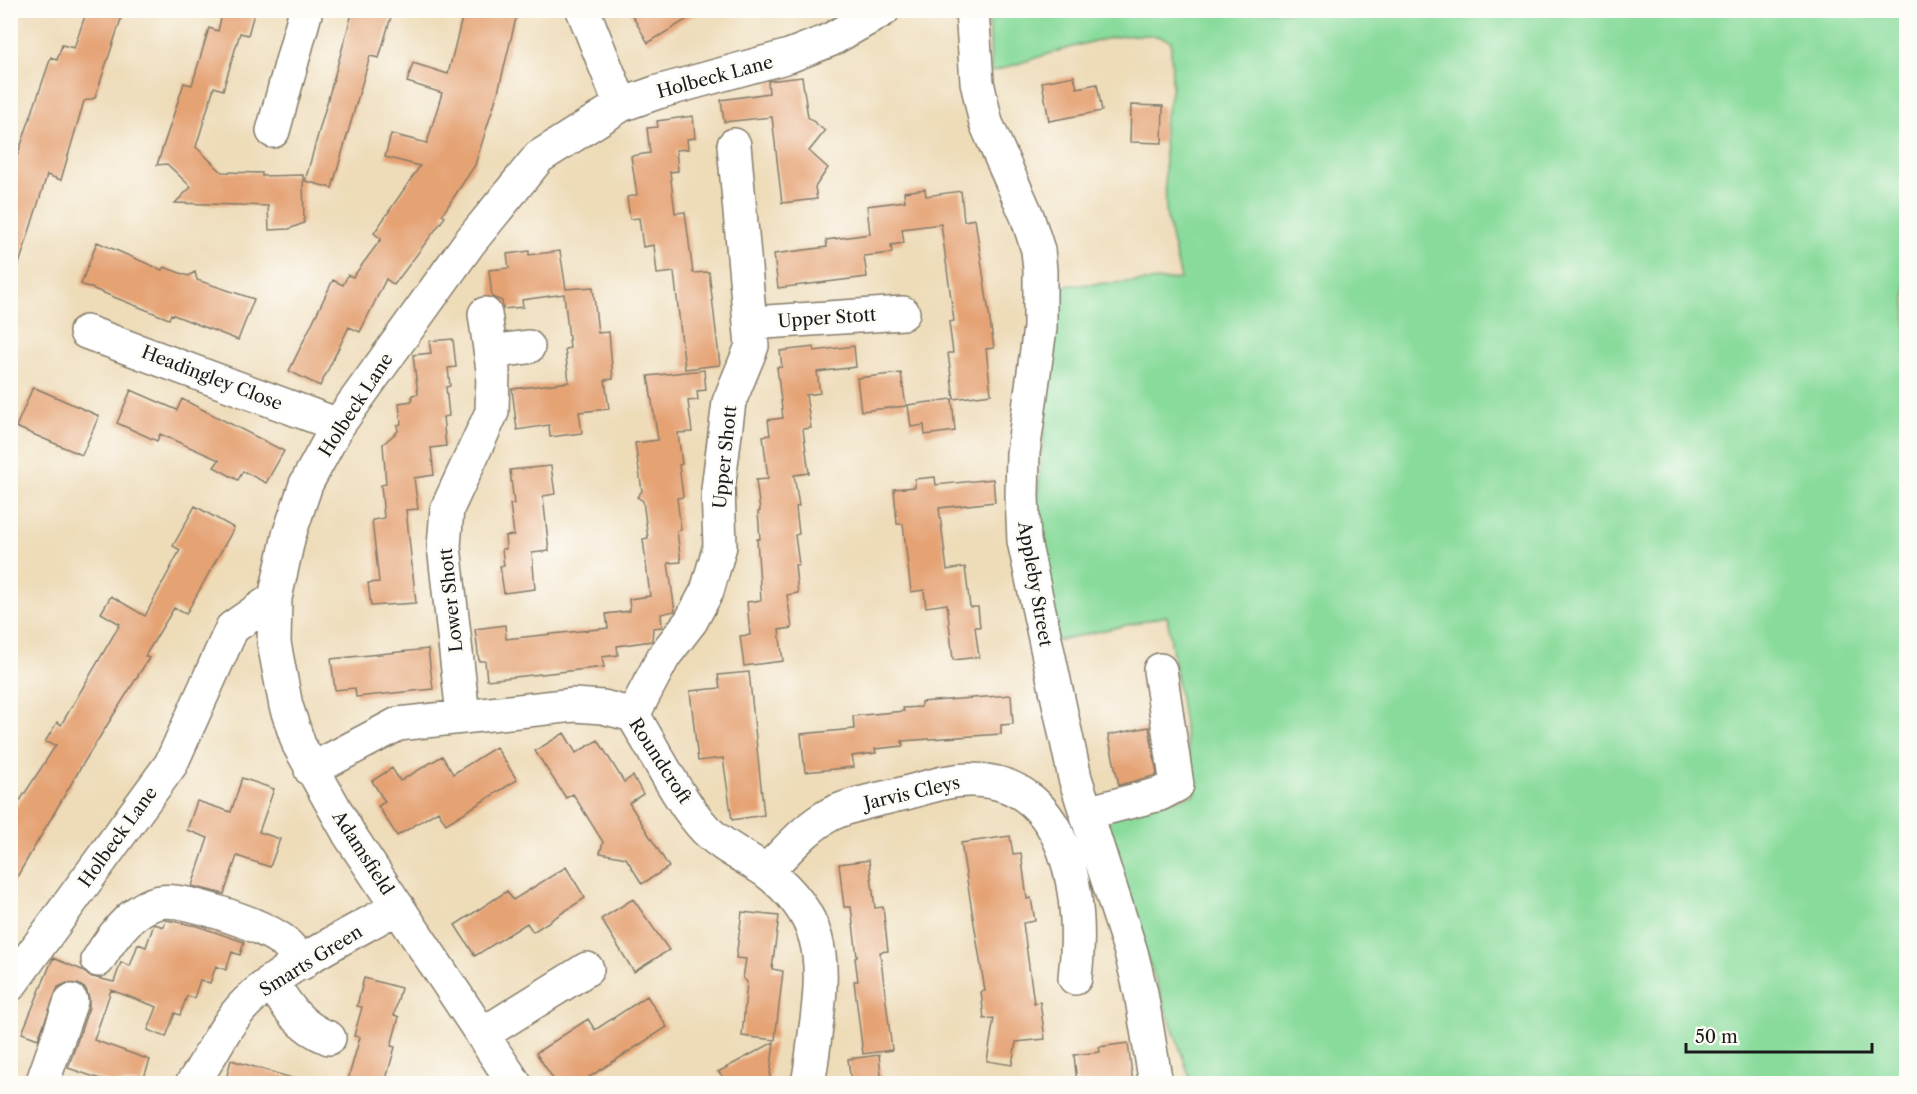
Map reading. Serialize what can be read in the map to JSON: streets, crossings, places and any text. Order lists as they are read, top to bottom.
{
  "streets": {
    "street": [
      "Holbeck Lane",
      "Upper Stott",
      "Headingley Close",
      "Upper Shott",
      "Appleby Street",
      "Lower Shott",
      "Roundcroft",
      "Jarvis Cleys",
      "Adamsfield",
      "Smarts Green"
    ]
  },
  "crossings": [
    ["Holbeck Lane", "Headingley Close"],
    ["Holbeck Lane", "Adamsfield"],
    ["Upper Stott", "Upper Shott"],
    ["Upper Shott", "Roundcroft"],
    ["Lower Shott", "Roundcroft"],
    ["Roundcroft", "Jarvis Cleys"],
    ["Roundcroft", "Adamsfield"],
    ["Adamsfield", "Smarts Green"]
  ],
  "scale_bar": "50 m"
}
